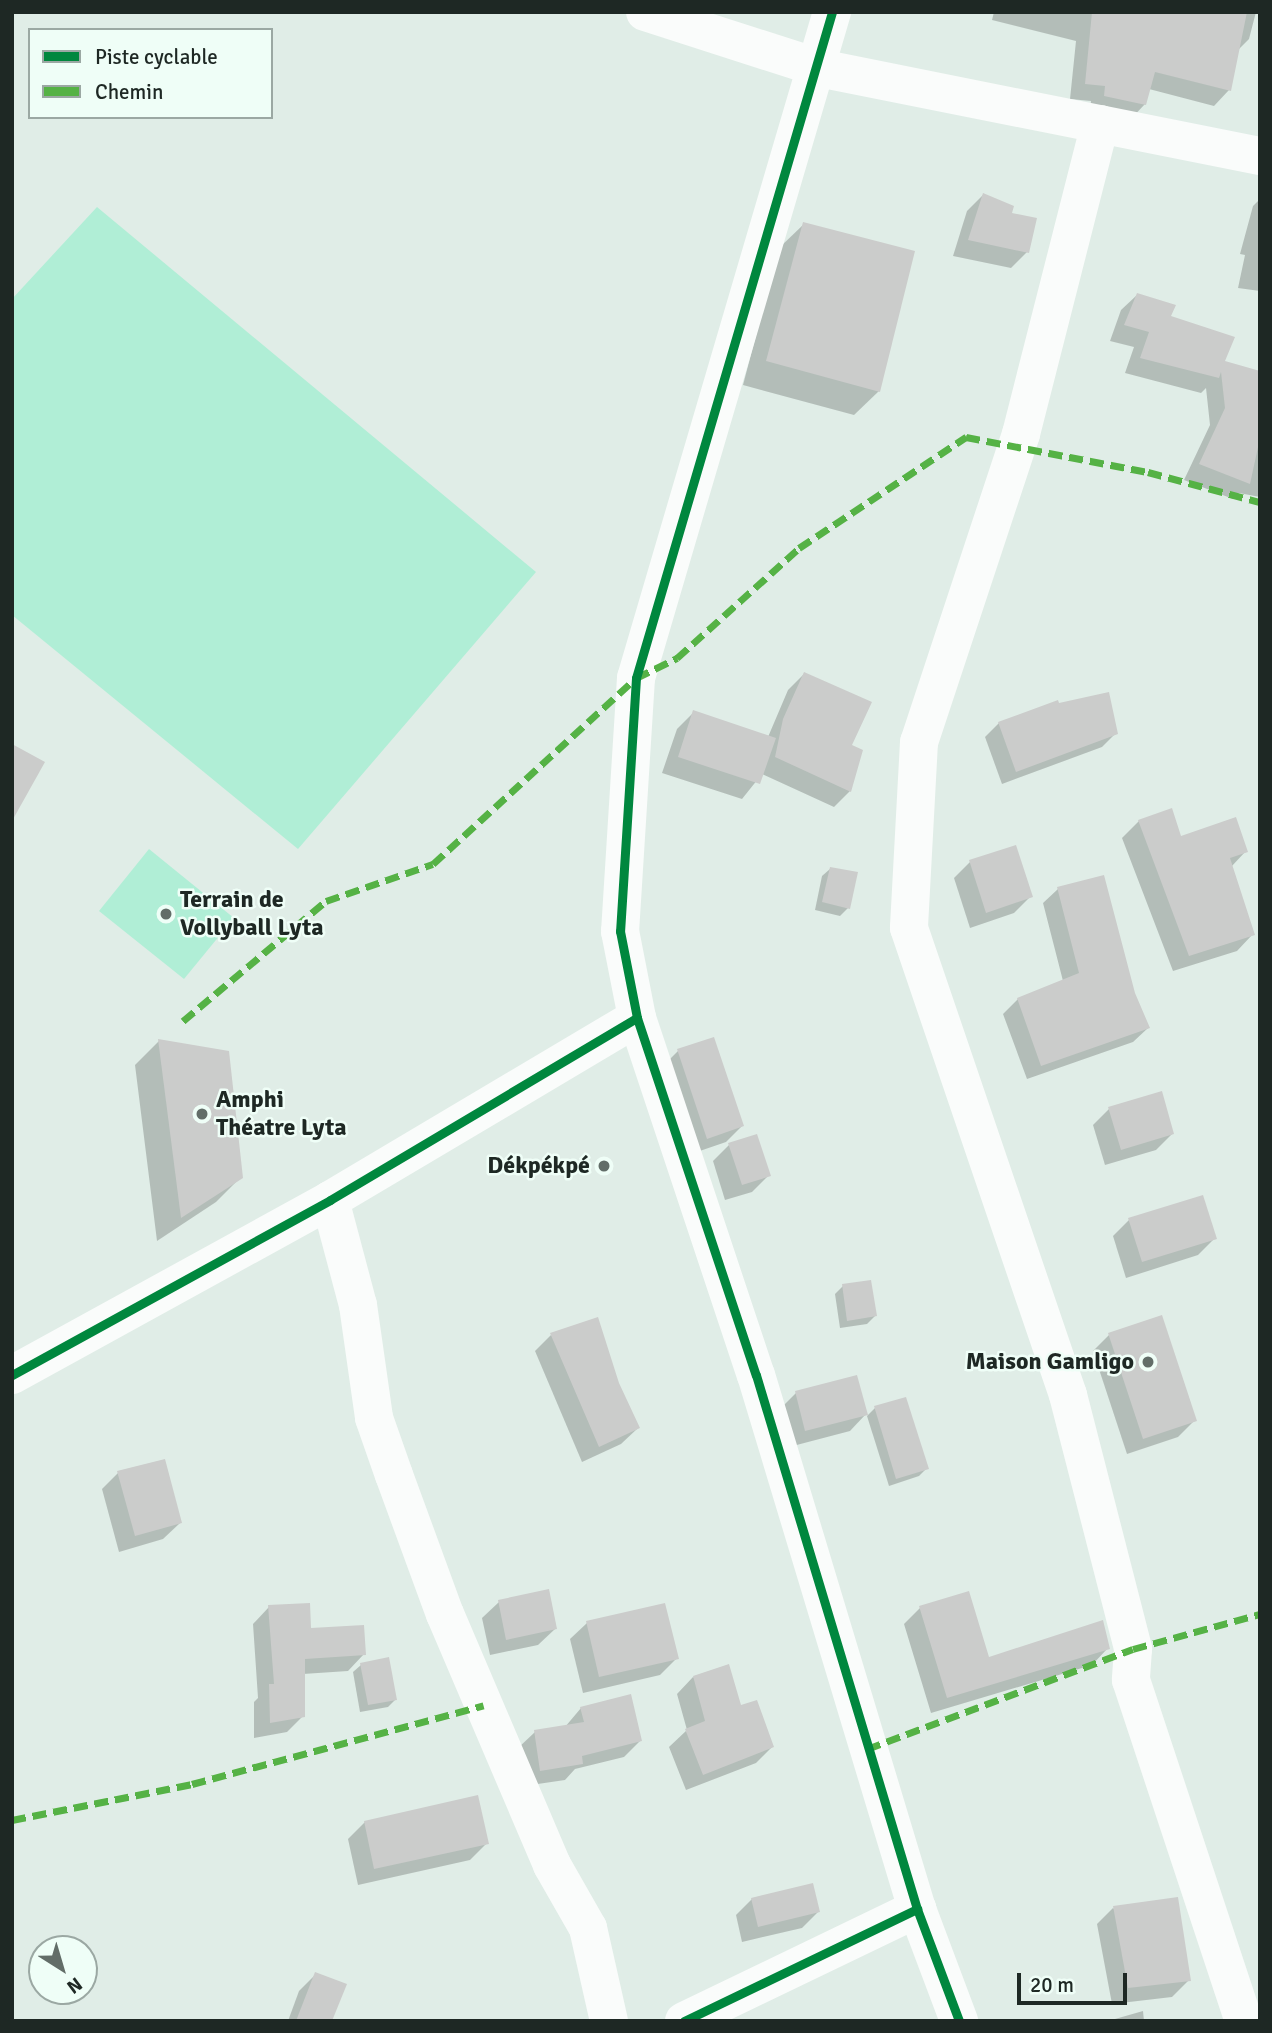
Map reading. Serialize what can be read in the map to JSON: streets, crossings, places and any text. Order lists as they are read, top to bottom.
{
  "places": [
    "Terrain de Vollyball Lyta",
    "Amphi Théatre Lyta",
    "Dékpékpé",
    "Maison Gamligo"
  ],
  "legend": ["Piste cyclable", "Chemin"],
  "scale_bar": "20 m",
  "north": "bottom right"
}
